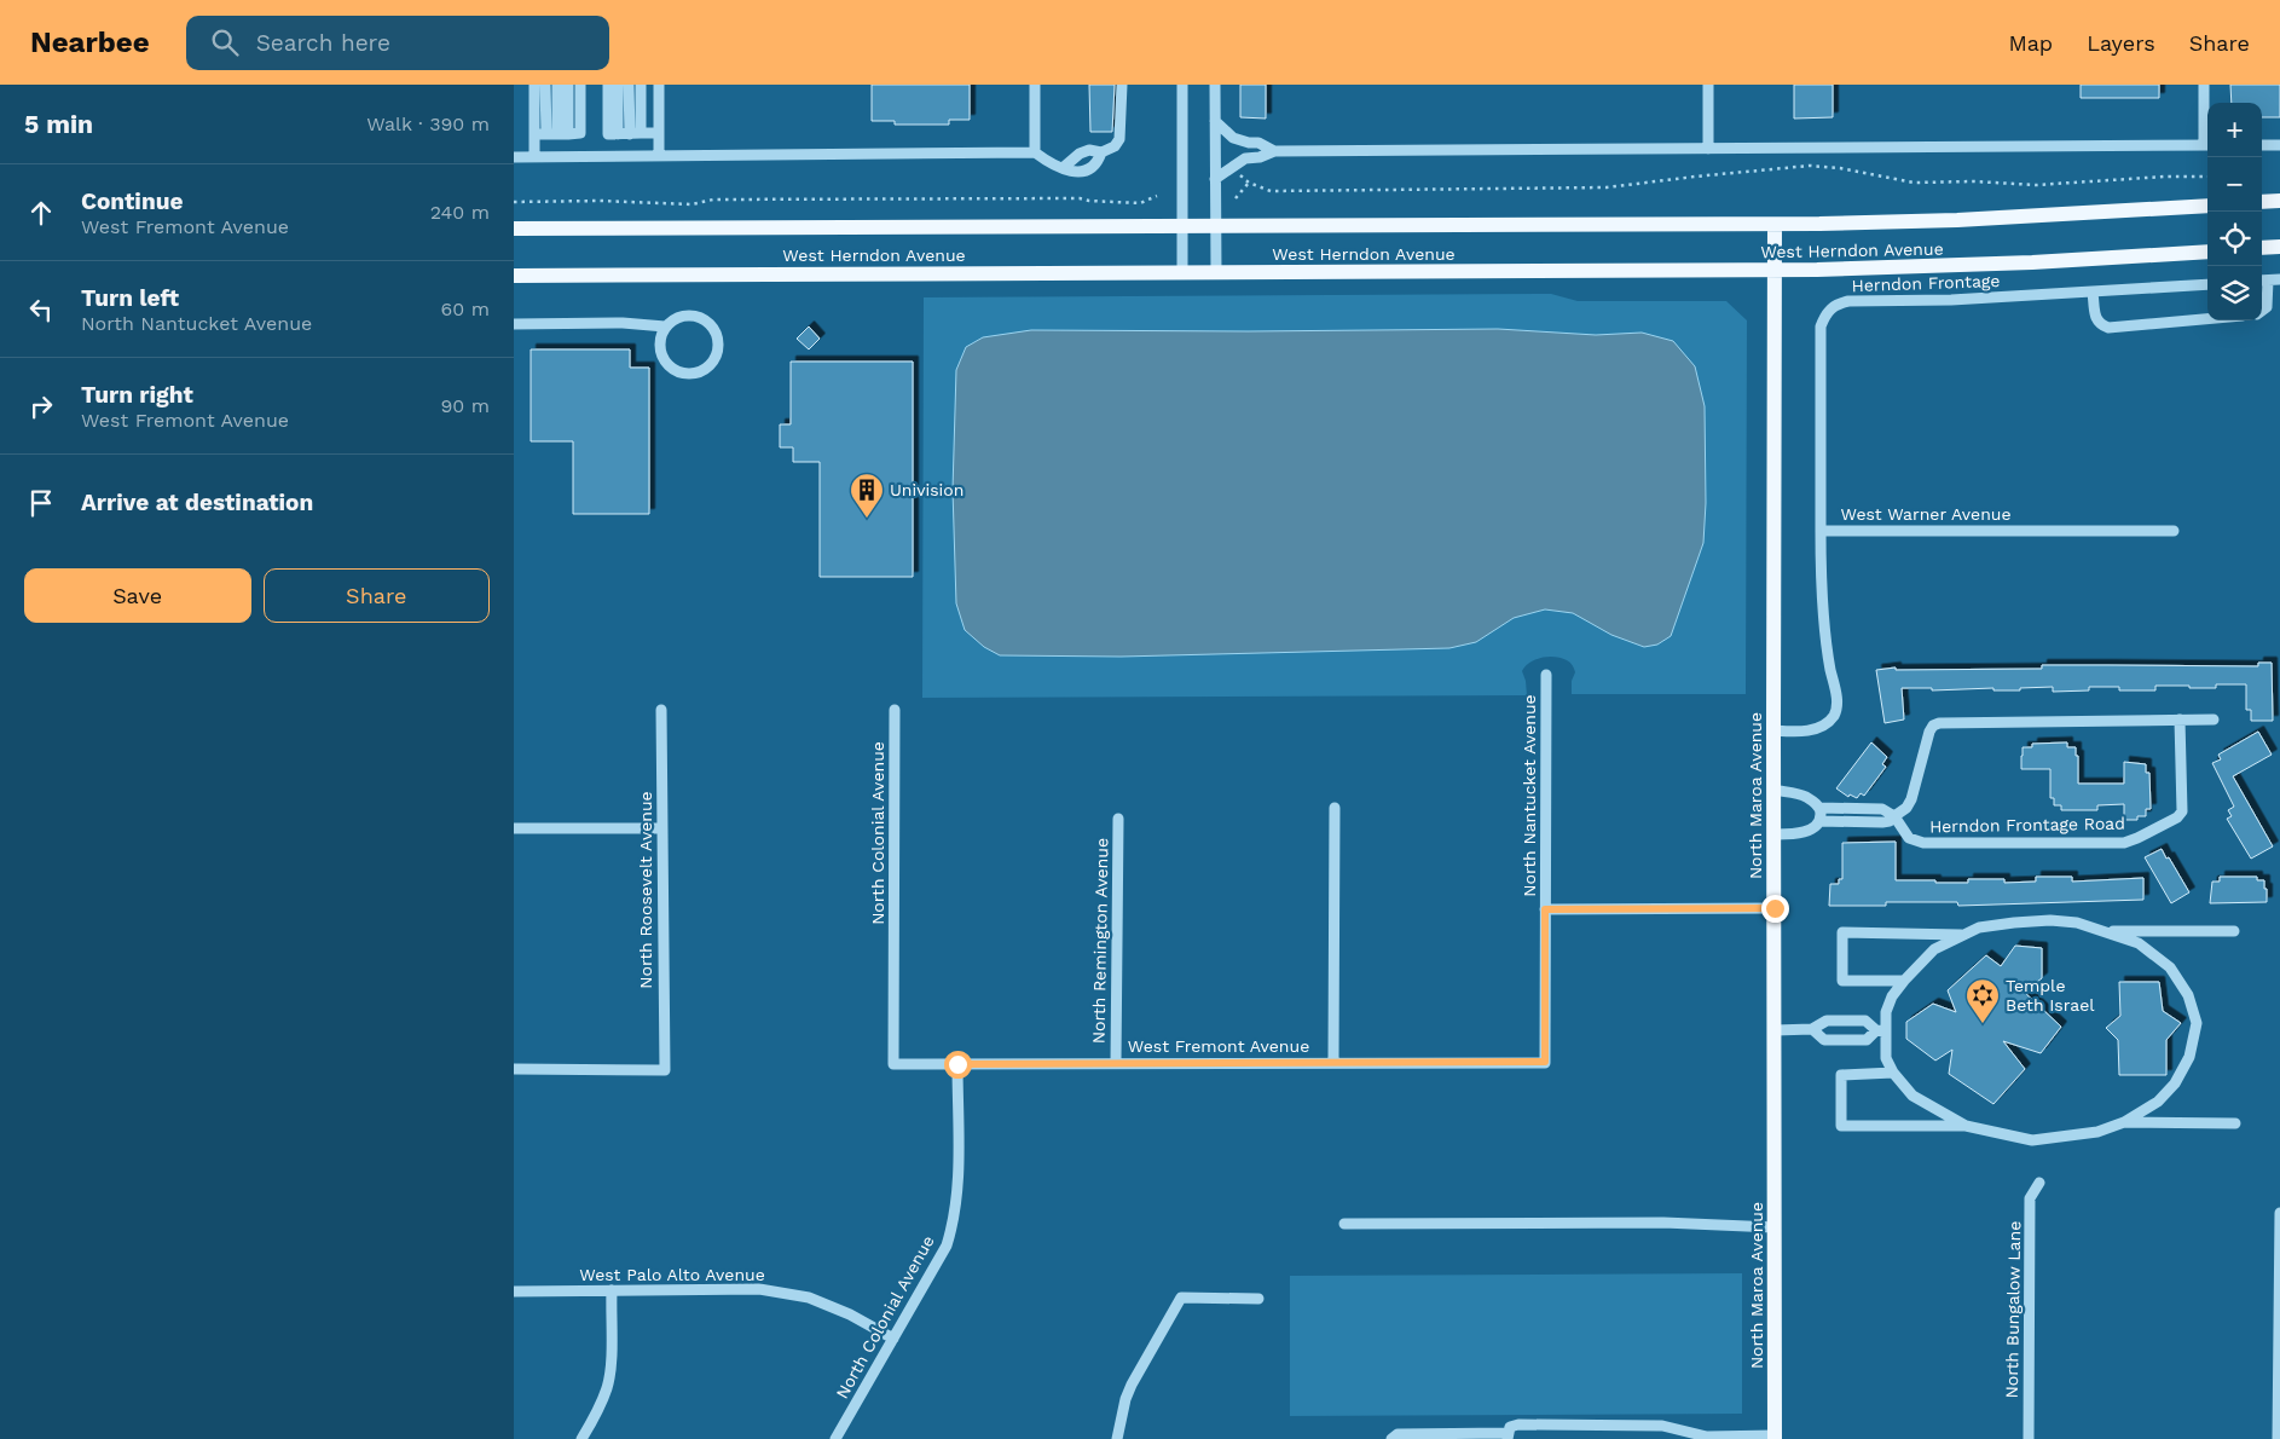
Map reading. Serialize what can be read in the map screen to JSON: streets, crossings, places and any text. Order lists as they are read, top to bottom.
{
  "streets": {
    "main road": ["West Herndon Avenue", "North Maroa Avenue"],
    "street": [
      "Herndon Frontage",
      "West Warner Avenue",
      "North Nantucket Avenue",
      "Herndon Frontage Road",
      "North Colonial Avenue",
      "North Roosevelt Avenue",
      "North Remington Avenue",
      "West Fremont Avenue",
      "West Palo Alto Avenue",
      "North Bungalow Lane"
    ]
  },
  "crossings": [
    ["West Herndon Avenue", "North Maroa Avenue"],
    ["Herndon Frontage", "West Warner Avenue"],
    ["West Warner Avenue", "North Maroa Avenue"],
    ["North Nantucket Avenue", "West Fremont Avenue"],
    ["North Colonial Avenue", "West Fremont Avenue"],
    ["North Colonial Avenue", "West Palo Alto Avenue"],
    ["North Remington Avenue", "West Fremont Avenue"]
  ],
  "places": {
    "building": ["Univision"],
    "synagogue": ["Temple Beth Israel"]
  },
  "page": {
    "header": "Nearbee",
    "search": "Search here",
    "nav": ["Map", "Layers", "Share"],
    "heading": ["5 min", "Walk · 390 m"],
    "map_buttons": ["+", "−"],
    "list": [
      ["Continue", "West Fremont Avenue", "240 m"],
      ["Turn left", "North Nantucket Avenue", "60 m"],
      ["Turn right", "West Fremont Avenue", "90 m"],
      "Arrive at destination"
    ],
    "buttons": ["Save", "Share"]
  }
}
